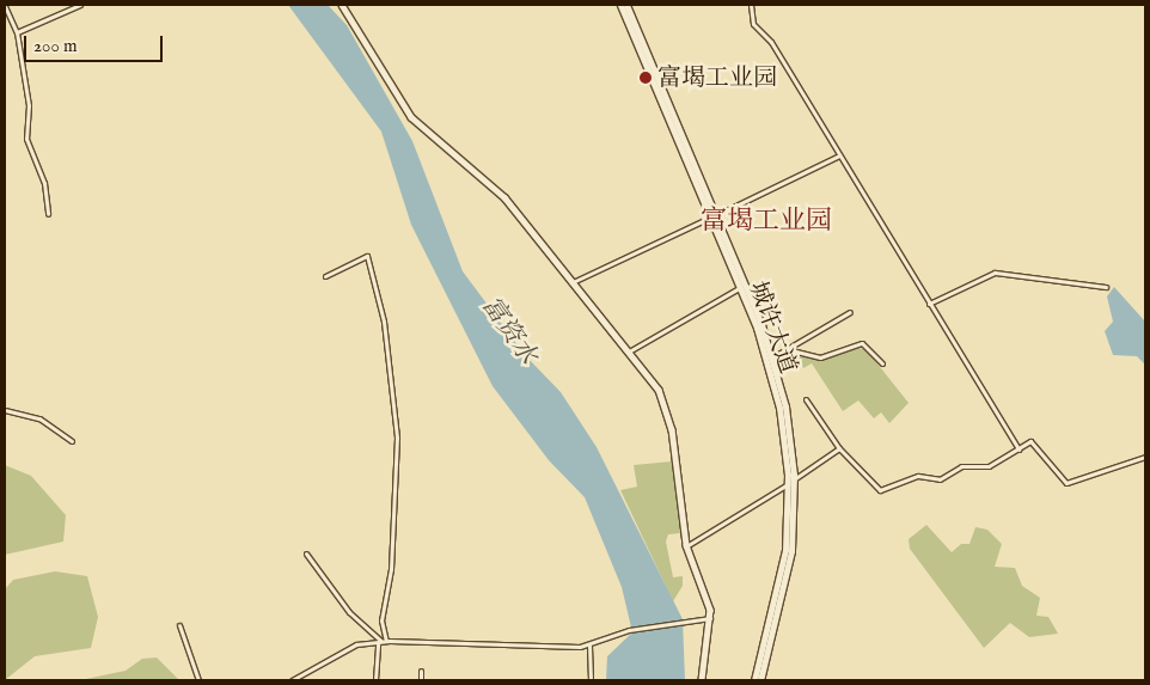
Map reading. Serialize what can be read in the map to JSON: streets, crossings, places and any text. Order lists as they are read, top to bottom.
{
  "streets": {
    "main road": ["城许大道"]
  },
  "districts": ["富堨工业园"],
  "water": ["富资水"],
  "places": ["富堨工业园"],
  "scale_bar": "200 m"
}
